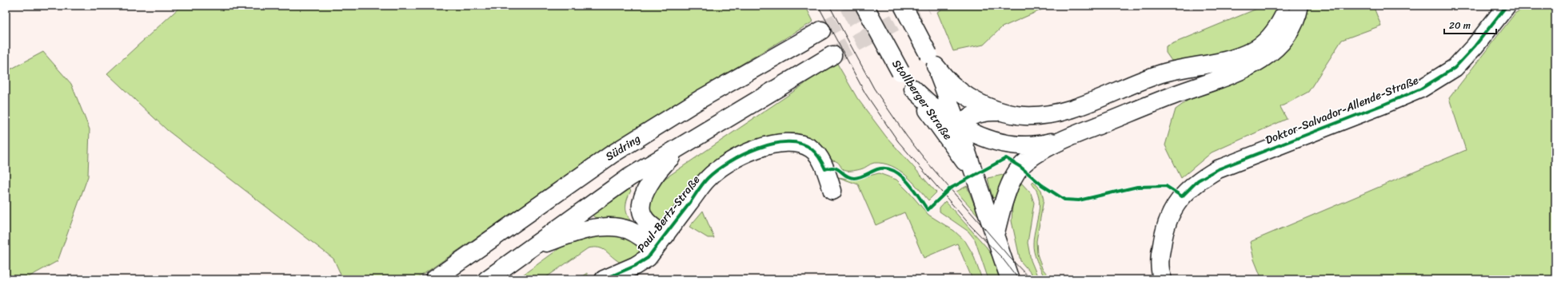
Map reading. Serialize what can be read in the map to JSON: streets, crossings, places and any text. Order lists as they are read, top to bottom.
{
  "streets": {
    "main road": [
      "Stollberger Straße",
      "Doktor-Salvador-Allende-Straße",
      "Südring",
      "Paul-Bertz-Straße"
    ]
  },
  "scale_bar": "20 m"
}
